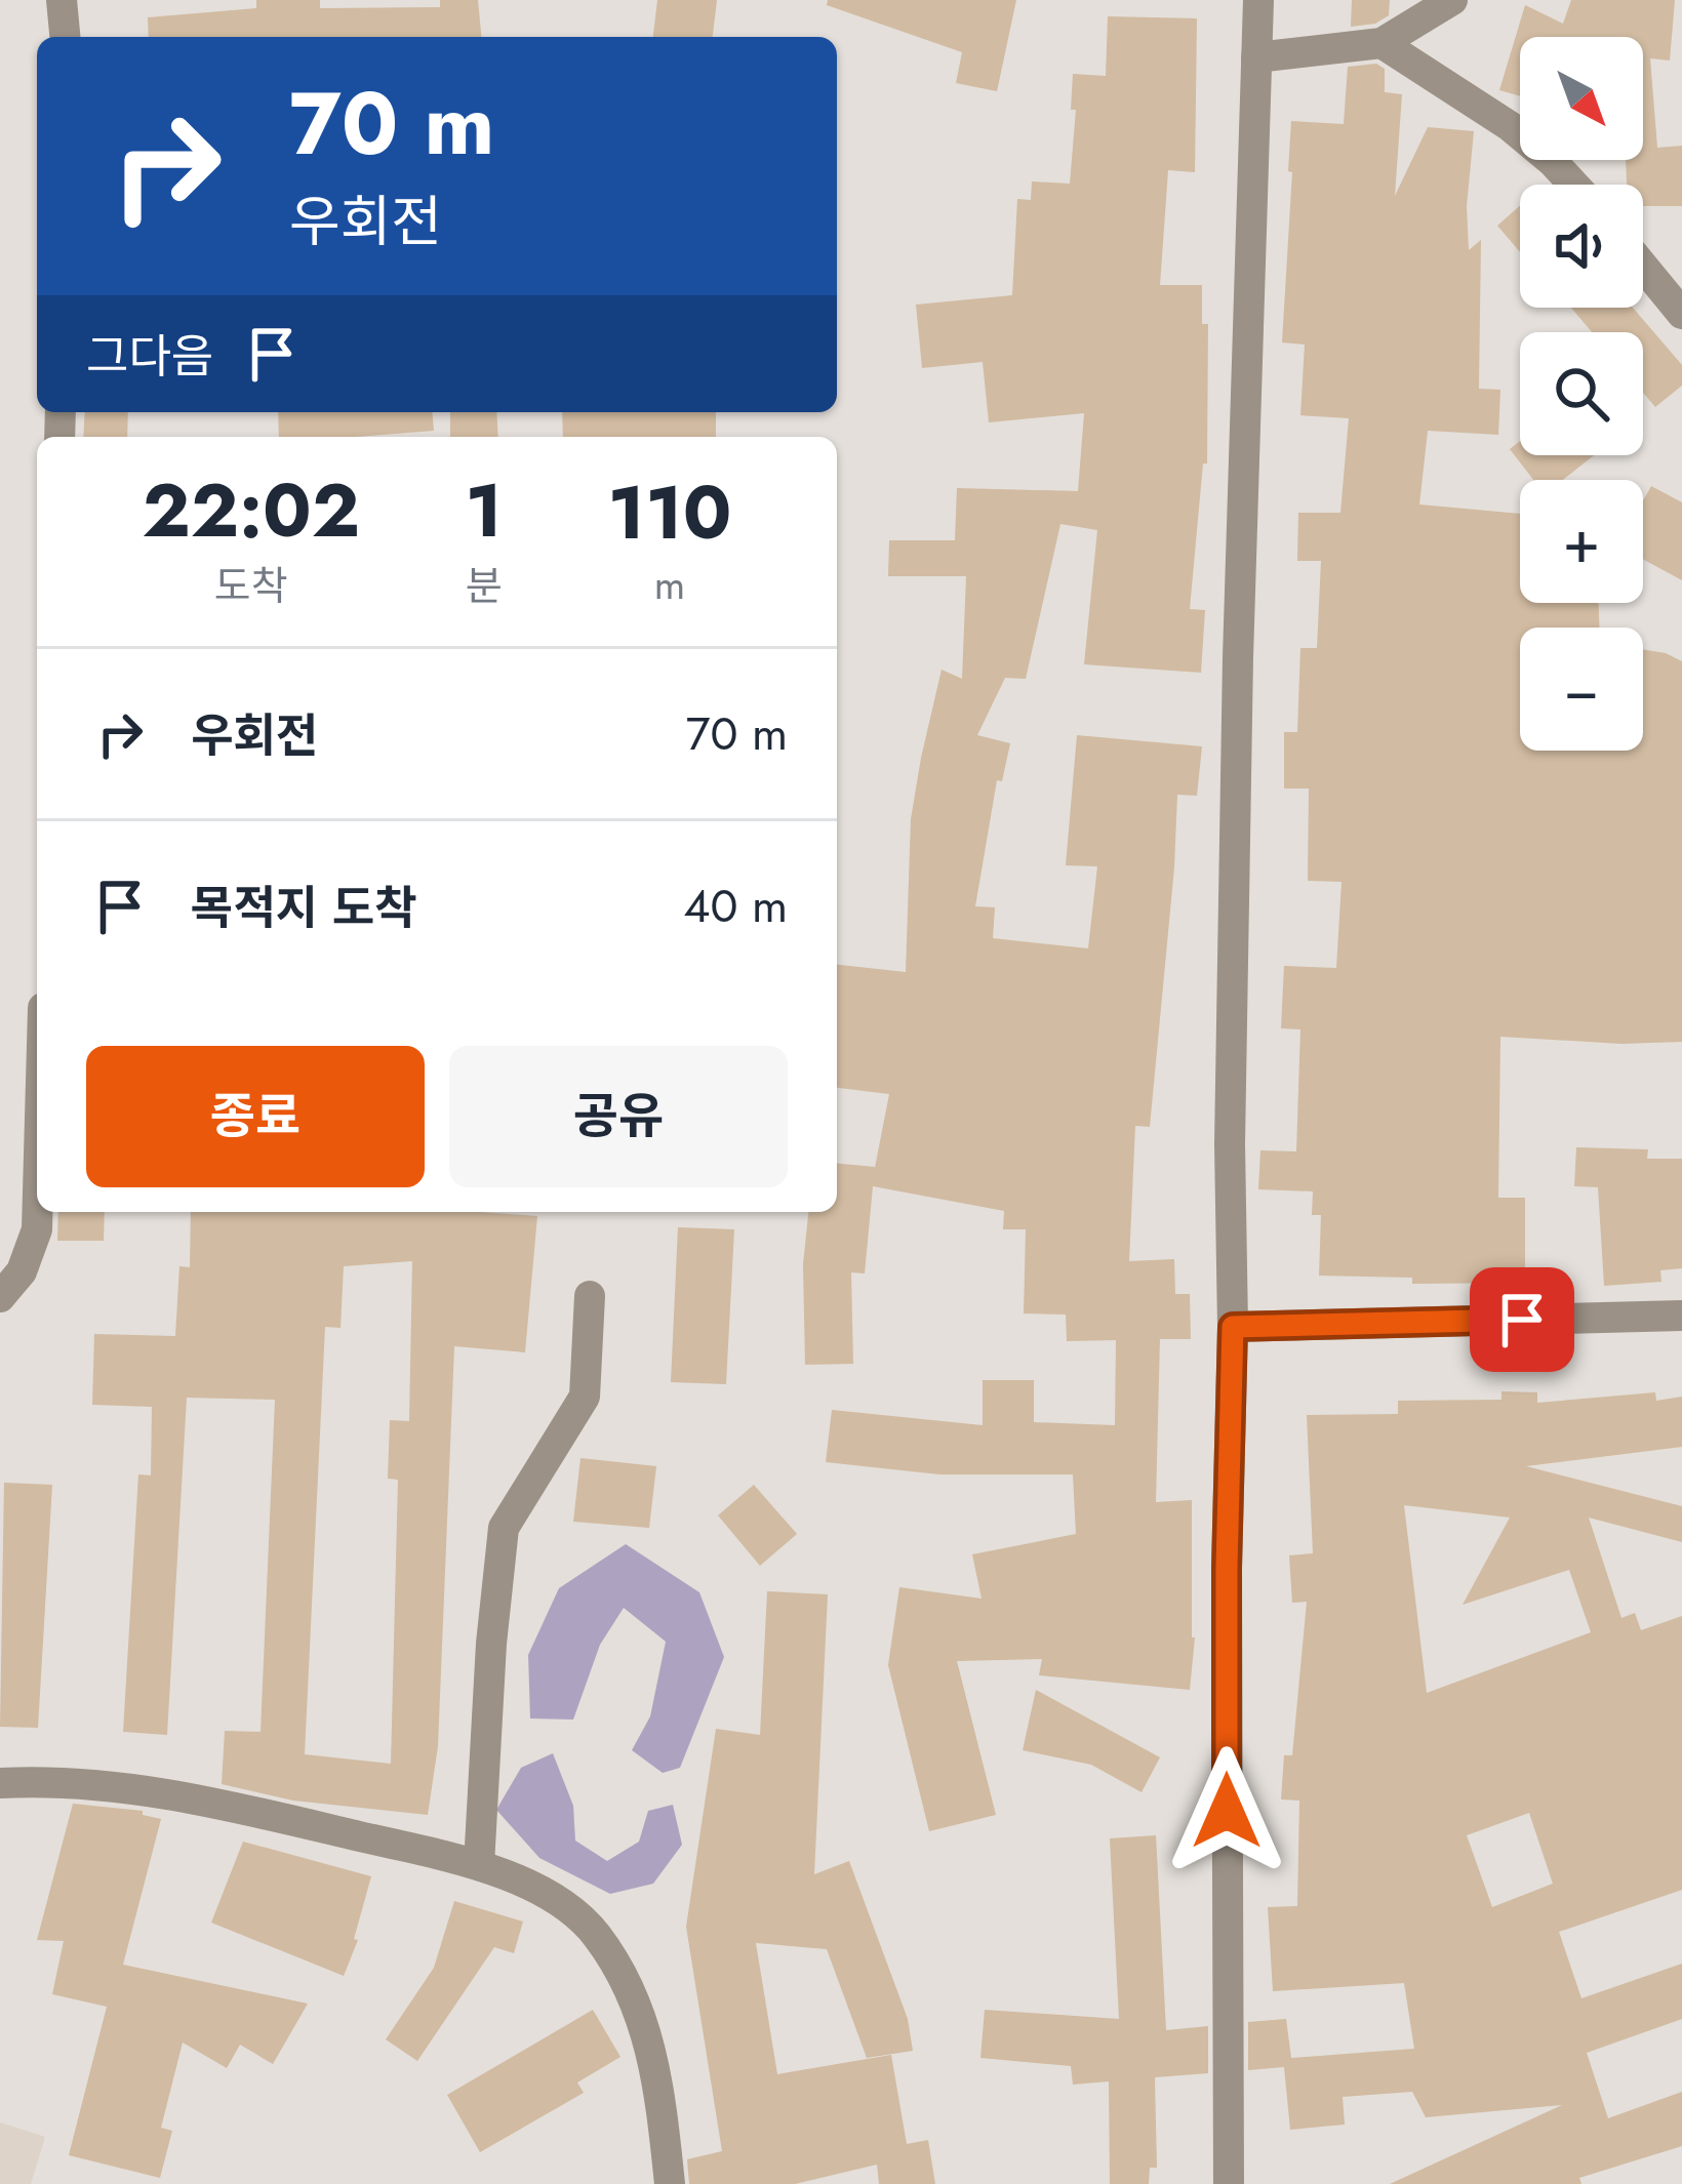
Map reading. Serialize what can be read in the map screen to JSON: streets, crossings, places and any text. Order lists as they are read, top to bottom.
{
  "north": "bottom right",
  "page": {
    "map_buttons": ["+", "−"],
    "turn": ["70 m", "우회전"],
    "then": "그다음",
    "eta": [
      "22:02",
      "도착",
      "1",
      "분",
      "110",
      "m"
    ],
    "list": [
      {
        "name": "우회전",
        "value": "70 m"
      },
      {
        "name": "목적지 도착",
        "value": "40 m"
      }
    ],
    "buttons": ["종료", "공유"]
  }
}
